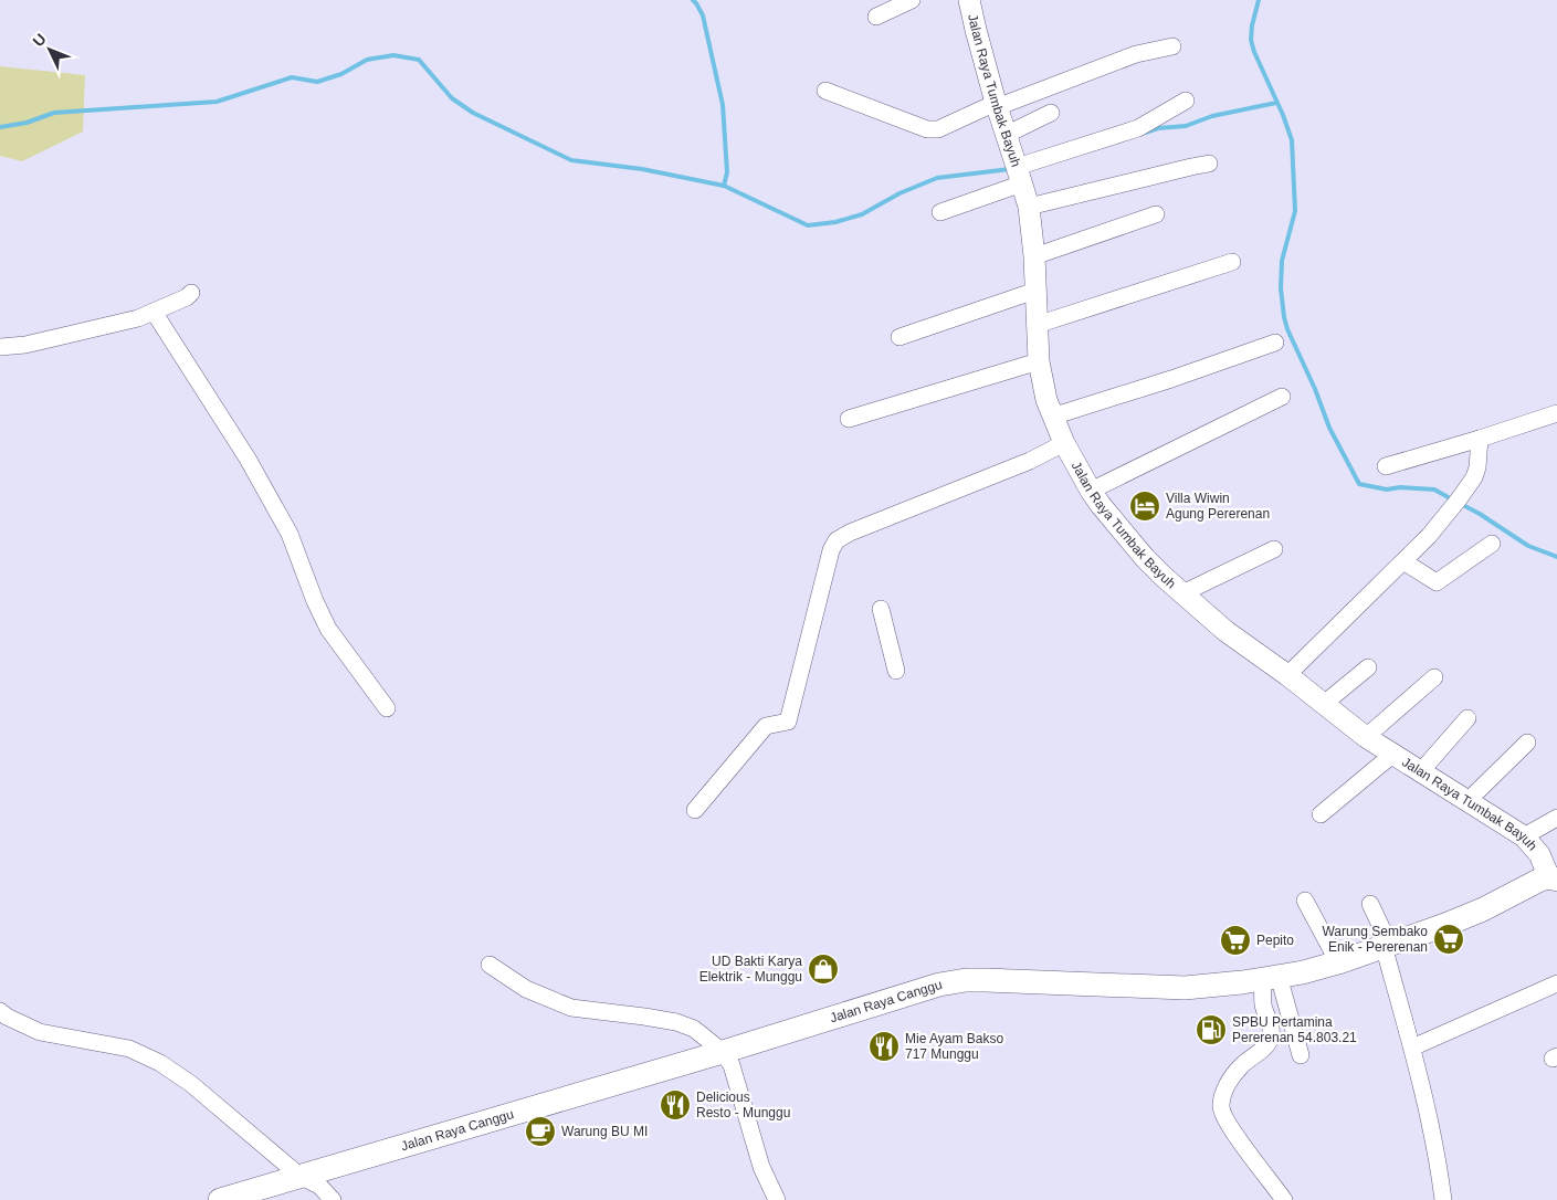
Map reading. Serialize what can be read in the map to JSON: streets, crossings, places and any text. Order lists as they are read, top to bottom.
{
  "streets": {
    "main road": ["Jalan Raya Canggu"],
    "street": ["Jalan Raya Tumbak Bayuh"]
  },
  "crossings": [
    ["Jalan Raya Tumbak Bayuh", "Jalan Raya Canggu"]
  ],
  "places": {
    "hotel": ["Villa Wiwin Agung Pererenan"],
    "supermarket": ["Warung Sembako Enik - Pererenan", "Pepito"],
    "shop": ["UD Bakti Karya Elektrik - Munggu"],
    "fuel station": ["SPBU Pertamina Pererenan 54.803.21"],
    "restaurant": ["Mie Ayam Bakso 717 Munggu", "Delicious Resto - Munggu"],
    "cafe": ["Warung BU MI"]
  },
  "north": "top left"
}
